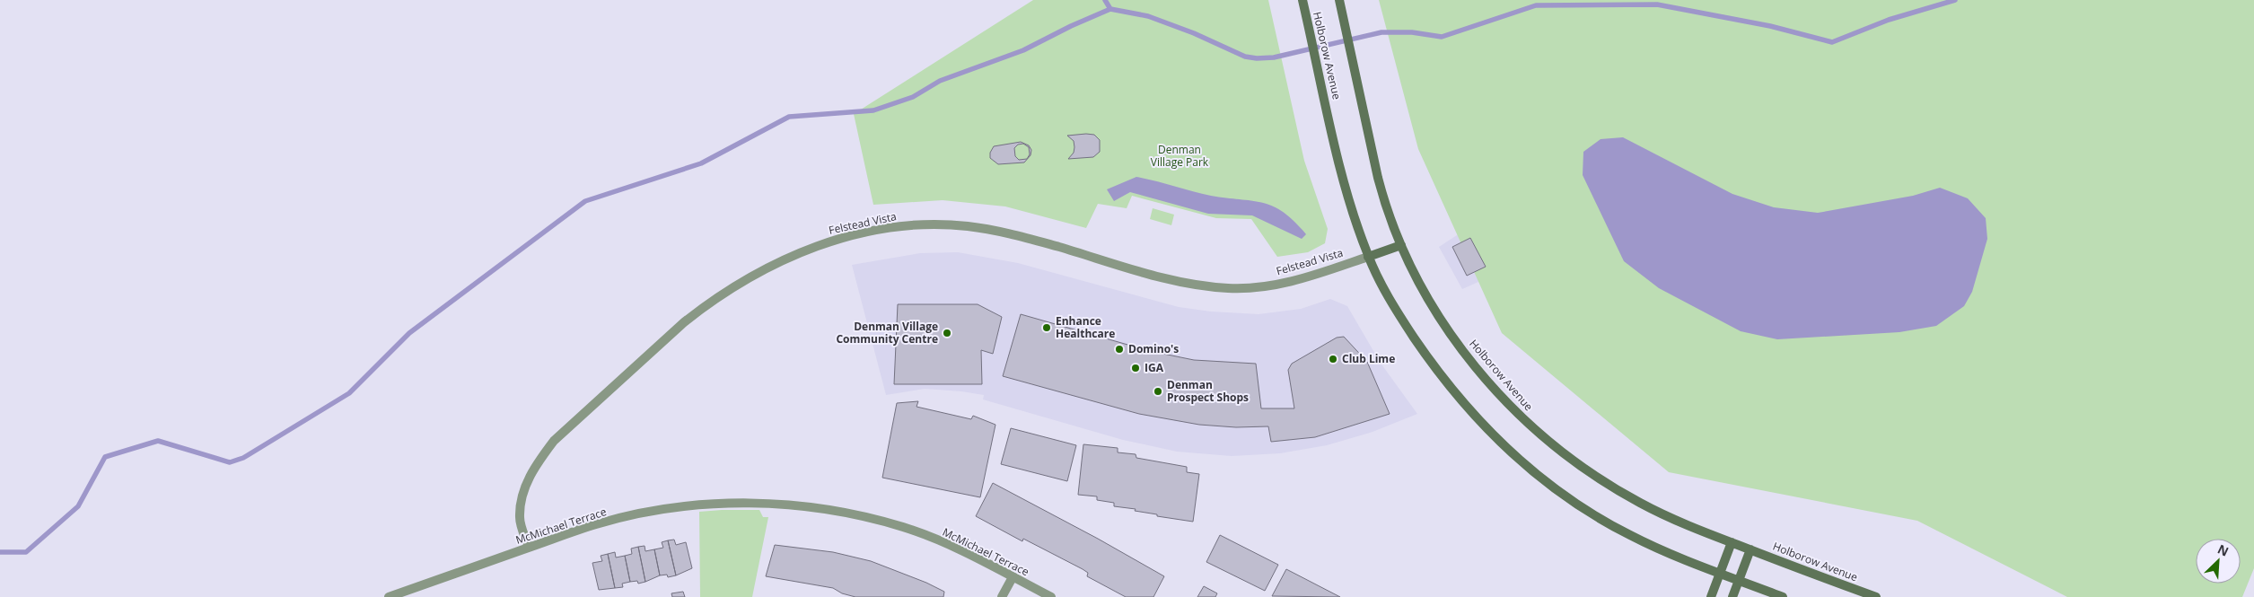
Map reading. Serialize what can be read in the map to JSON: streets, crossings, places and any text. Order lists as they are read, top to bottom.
{
  "streets": {
    "main road": ["Holborow Avenue", "Felstead Vista"],
    "street": ["McMichael Terrace"]
  },
  "crossings": [
    ["Holborow Avenue", "Felstead Vista"],
    ["Felstead Vista", "McMichael Terrace"]
  ],
  "parks": ["Denman Village Park"],
  "places": [
    "Enhance Healthcare",
    "Denman Village Community Centre",
    "Domino's",
    "Club Lime",
    "IGA",
    "Denman Prospect Shops"
  ],
  "north": "top right"
}
